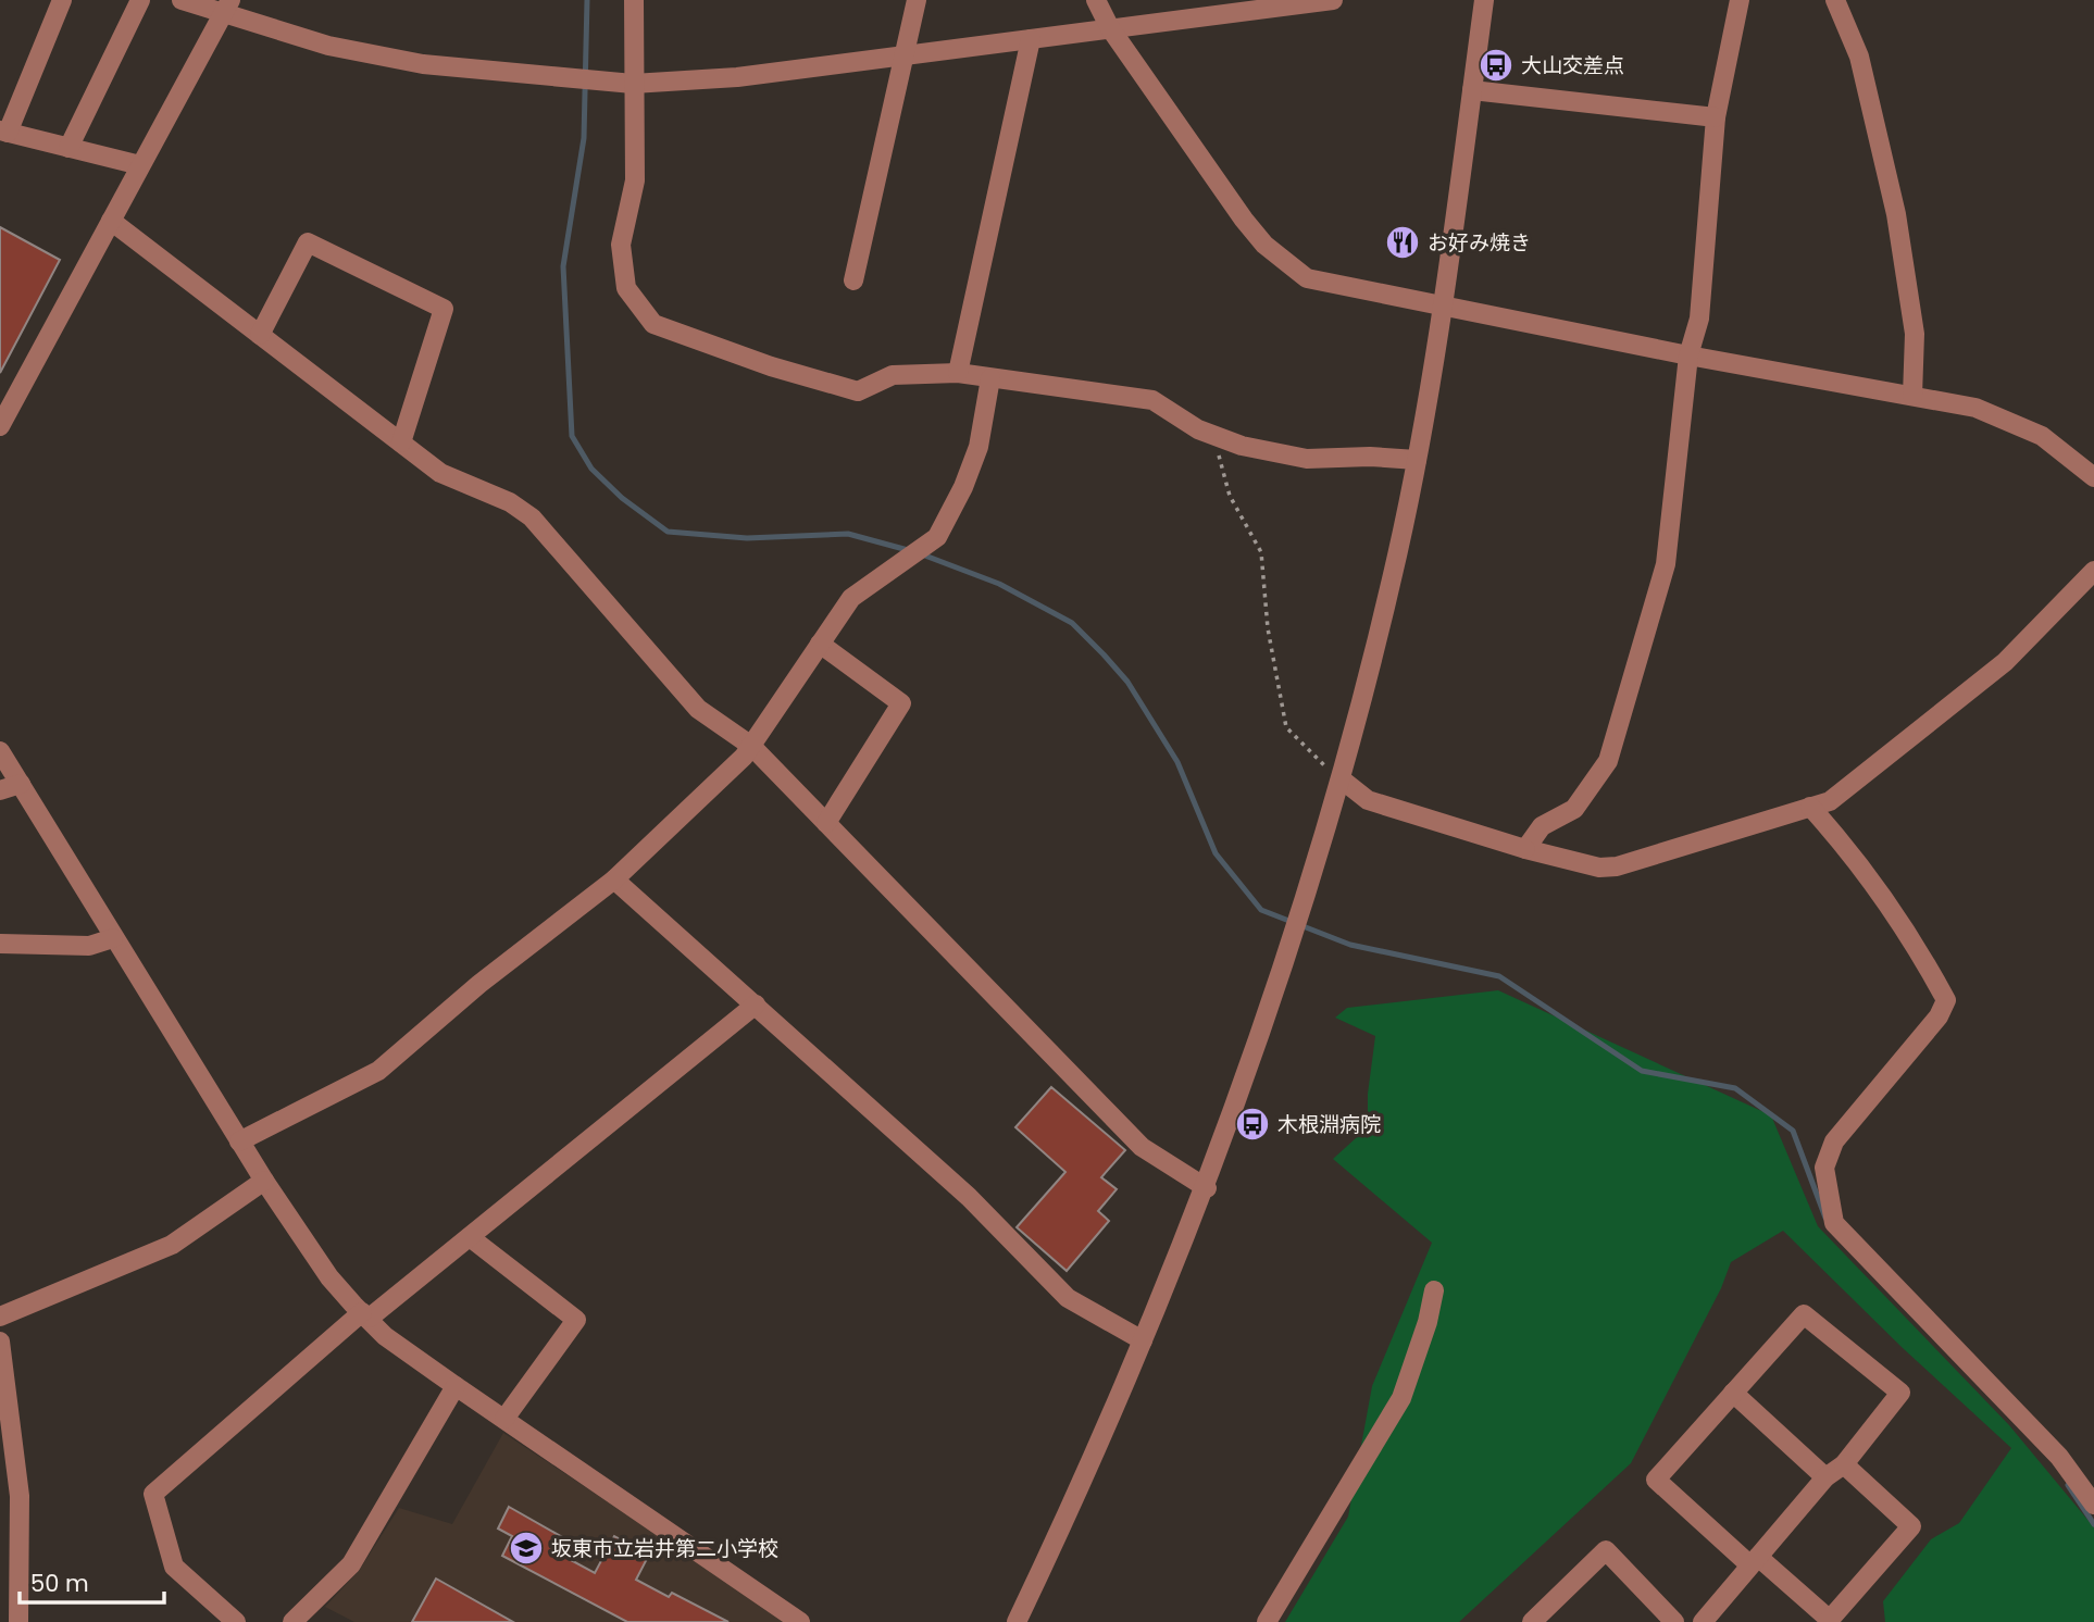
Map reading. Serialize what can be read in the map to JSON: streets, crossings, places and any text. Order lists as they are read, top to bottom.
{
  "places": {
    "bus stop": ["大山交差点", "木根淵病院"],
    "restaurant": ["お好み焼き"],
    "school or university": ["坂東市立岩井第二小学校"]
  },
  "scale_bar": "50 m"
}
